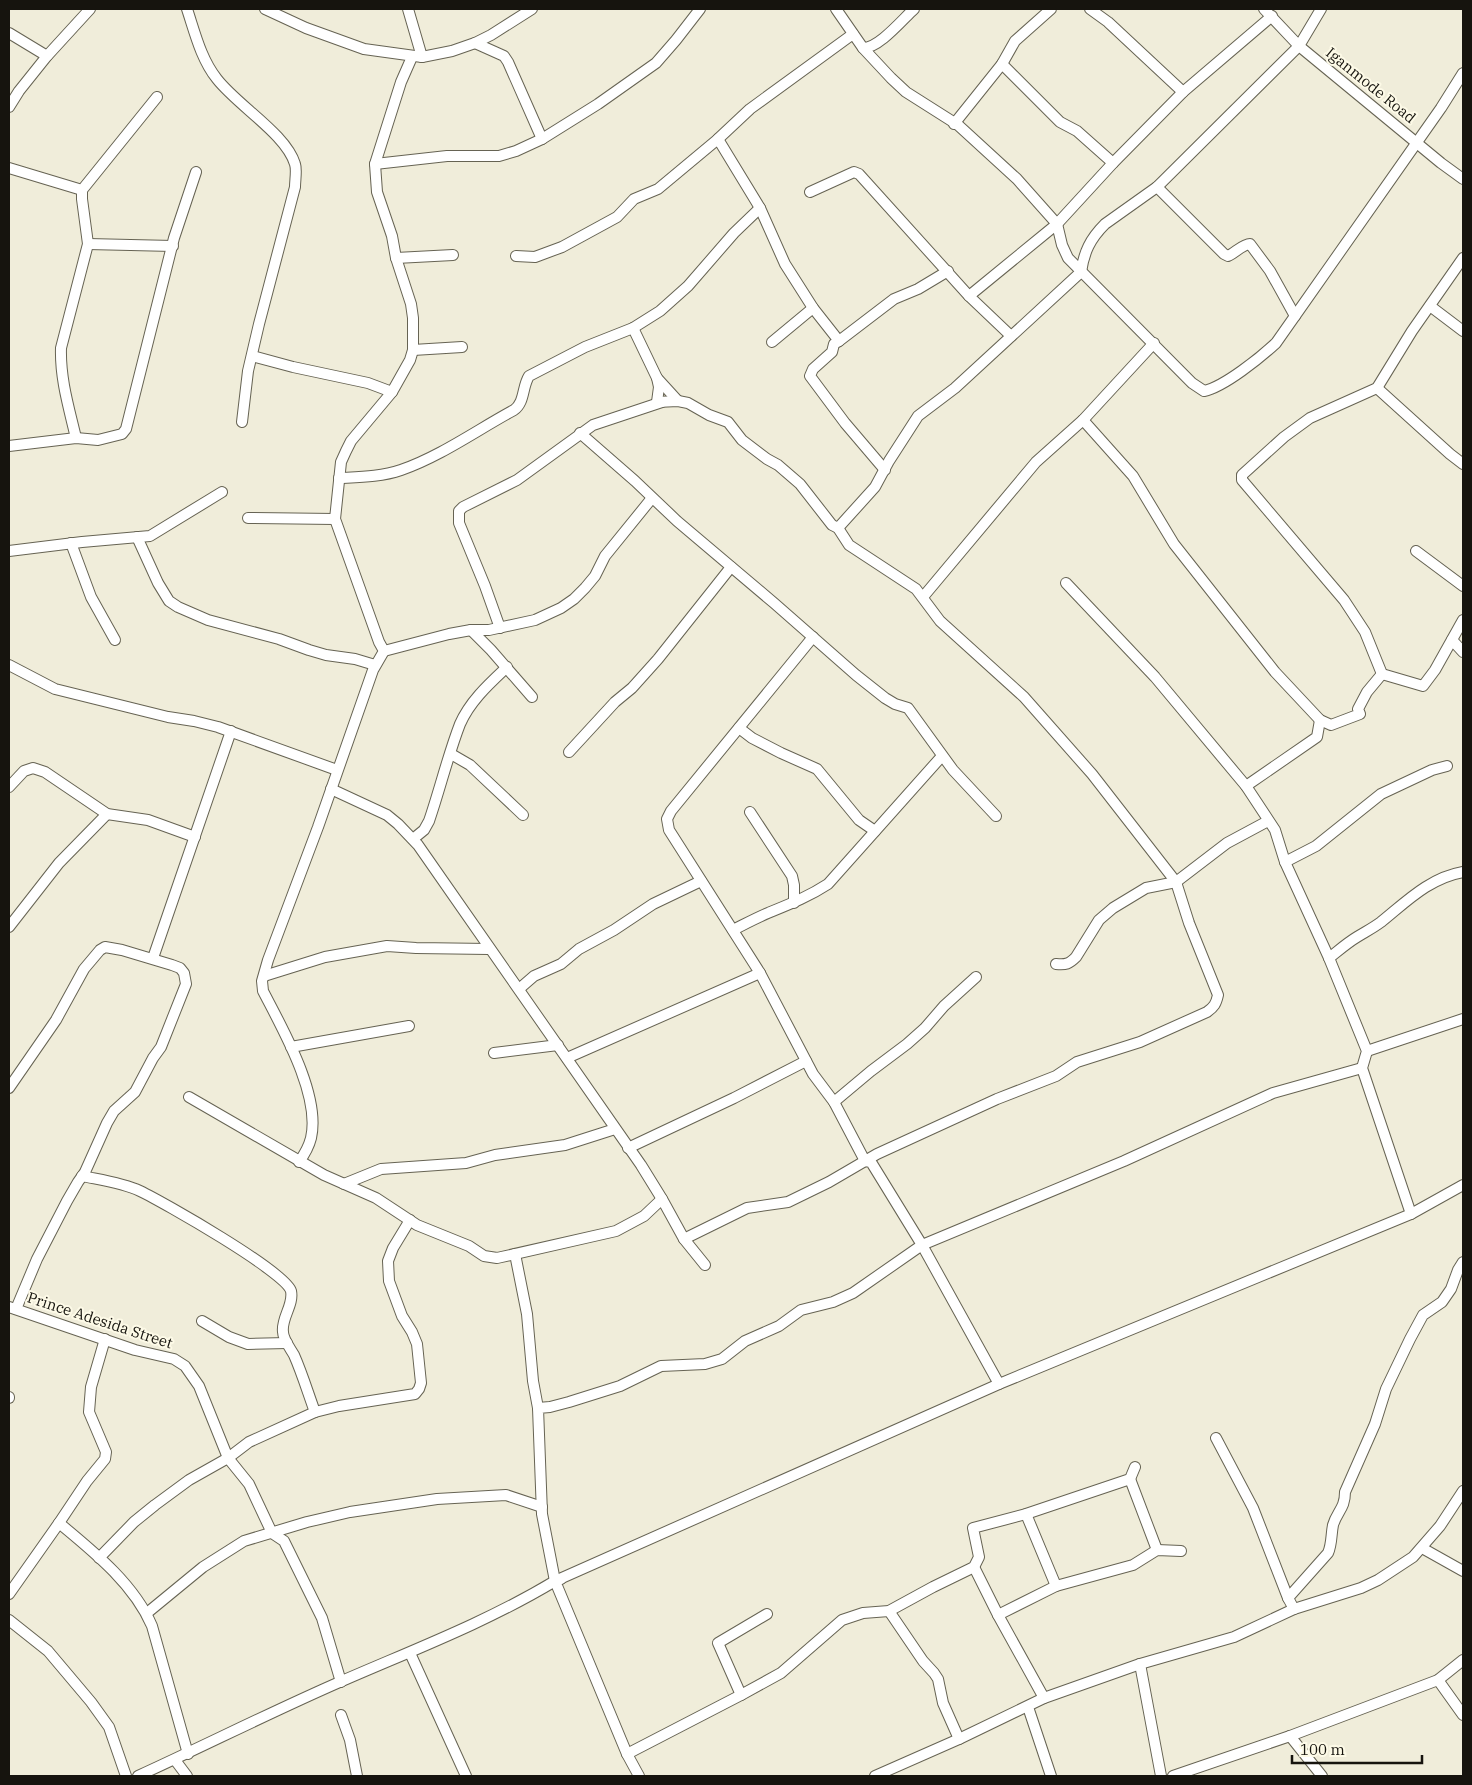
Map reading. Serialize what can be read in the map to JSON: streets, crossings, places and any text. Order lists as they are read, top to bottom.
{
  "streets": {
    "street": ["Iganmode Road", "Prince Adesida Street"]
  },
  "scale_bar": "100 m"
}
